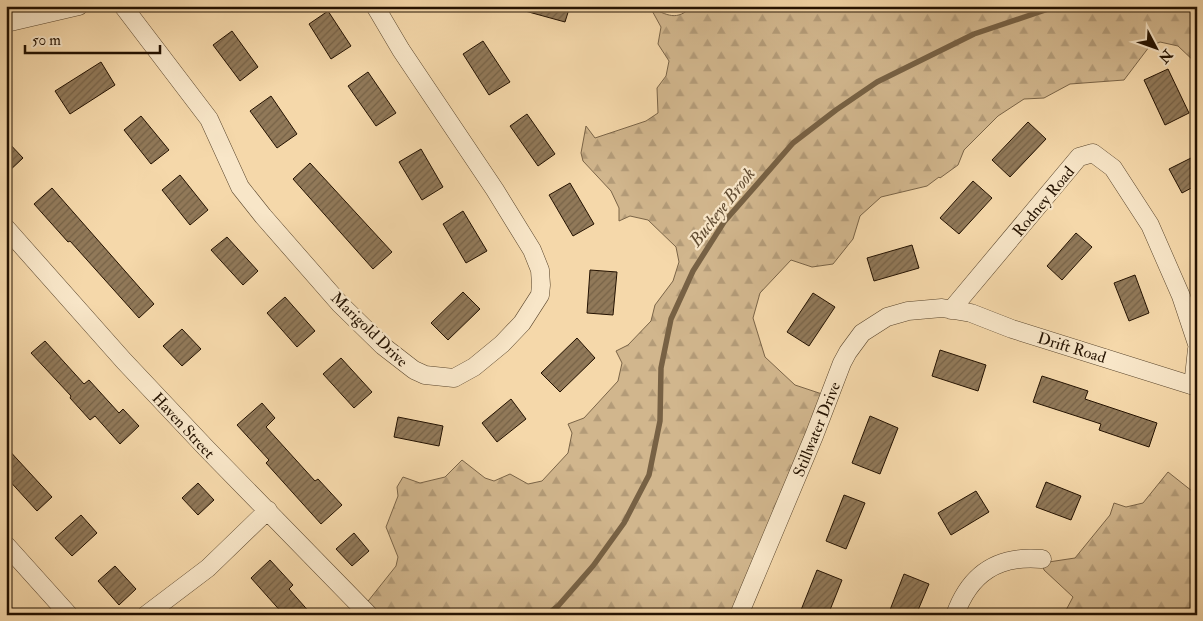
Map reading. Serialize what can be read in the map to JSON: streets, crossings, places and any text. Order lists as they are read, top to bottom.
{
  "streets": {
    "street": [
      "Rodney Road",
      "Marigold Drive",
      "Drift Road",
      "Haven Street",
      "Stillwater Drive"
    ]
  },
  "crossings": [
    ["Rodney Road", "Drift Road"],
    ["Rodney Road", "Stillwater Drive"],
    ["Drift Road", "Stillwater Drive"]
  ],
  "water": ["Buckeye Brook"],
  "scale_bar": "50 m",
  "north": "bottom right"
}
